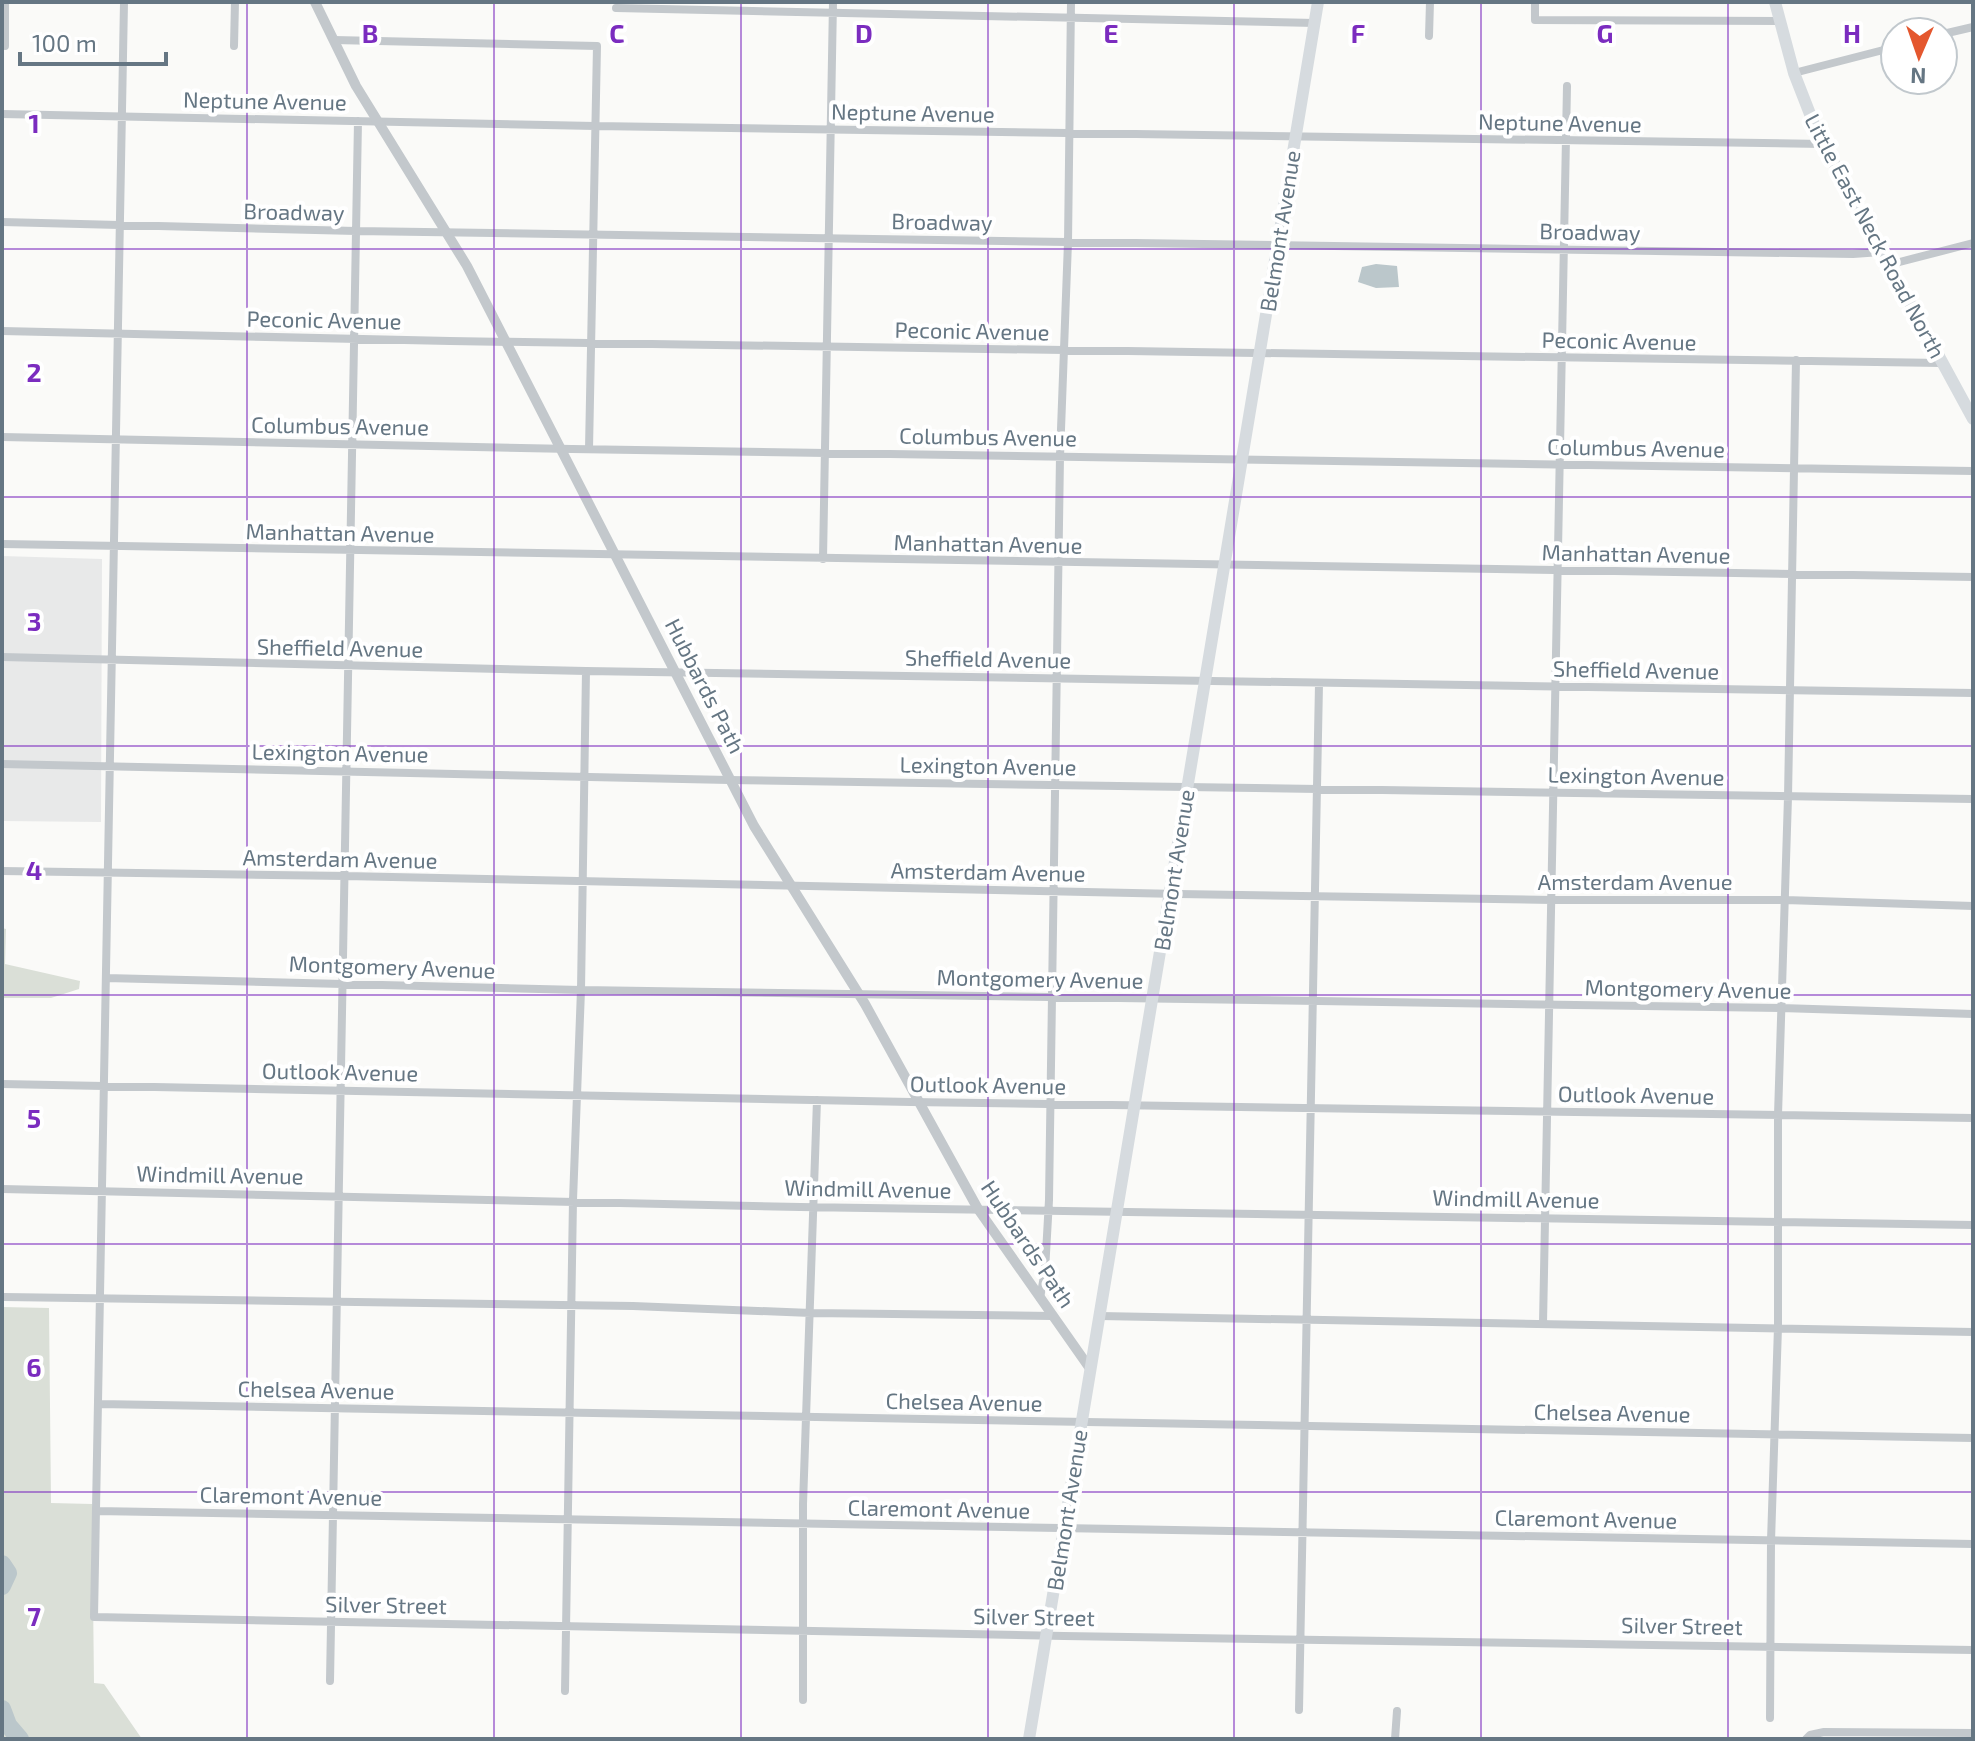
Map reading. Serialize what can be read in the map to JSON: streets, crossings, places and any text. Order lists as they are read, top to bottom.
{
  "streets": {
    "main road": ["Belmont Avenue", "Little East Neck Road North"],
    "street": [
      "Neptune Avenue",
      "Broadway",
      "Peconic Avenue",
      "Columbus Avenue",
      "Manhattan Avenue",
      "Sheffield Avenue",
      "Hubbards Path",
      "Lexington Avenue",
      "Amsterdam Avenue",
      "Montgomery Avenue",
      "Outlook Avenue",
      "Windmill Avenue",
      "Chelsea Avenue",
      "Claremont Avenue",
      "Silver Street"
    ]
  },
  "crossings": [
    ["Neptune Avenue", "Belmont Avenue"],
    ["Neptune Avenue", "Little East Neck Road North"],
    ["Neptune Avenue", "Hubbards Path"],
    ["Broadway", "Belmont Avenue"],
    ["Broadway", "Little East Neck Road North"],
    ["Broadway", "Hubbards Path"],
    ["Belmont Avenue", "Peconic Avenue"],
    ["Belmont Avenue", "Columbus Avenue"],
    ["Belmont Avenue", "Manhattan Avenue"],
    ["Belmont Avenue", "Sheffield Avenue"],
    ["Belmont Avenue", "Hubbards Path"],
    ["Belmont Avenue", "Lexington Avenue"],
    ["Belmont Avenue", "Amsterdam Avenue"],
    ["Belmont Avenue", "Montgomery Avenue"],
    ["Belmont Avenue", "Outlook Avenue"],
    ["Belmont Avenue", "Windmill Avenue"],
    ["Belmont Avenue", "Chelsea Avenue"],
    ["Belmont Avenue", "Claremont Avenue"],
    ["Belmont Avenue", "Silver Street"],
    ["Little East Neck Road North", "Peconic Avenue"],
    ["Peconic Avenue", "Hubbards Path"],
    ["Columbus Avenue", "Hubbards Path"],
    ["Manhattan Avenue", "Hubbards Path"],
    ["Sheffield Avenue", "Hubbards Path"],
    ["Hubbards Path", "Lexington Avenue"],
    ["Hubbards Path", "Amsterdam Avenue"],
    ["Hubbards Path", "Montgomery Avenue"],
    ["Hubbards Path", "Outlook Avenue"],
    ["Hubbards Path", "Windmill Avenue"],
    ["Claremont Avenue", "Silver Street"]
  ],
  "scale_bar": "100 m",
  "north": "bottom",
  "grid": {
    "columns": [
      "B",
      "C",
      "D",
      "E",
      "F",
      "G",
      "H"
    ],
    "rows": [
      "1",
      "2",
      "3",
      "4",
      "5",
      "6",
      "7"
    ]
  }
}
